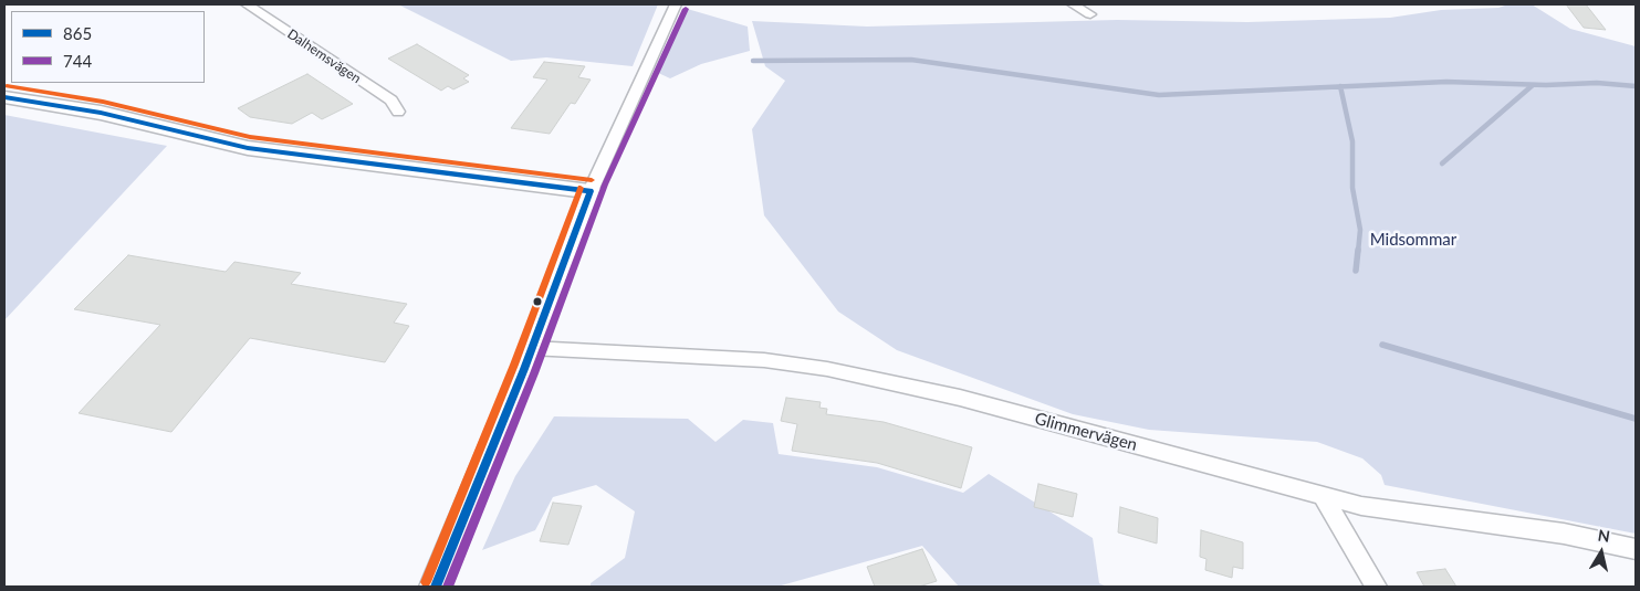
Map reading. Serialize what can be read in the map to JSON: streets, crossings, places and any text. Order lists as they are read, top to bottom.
{
  "streets": {
    "street": ["Dalhemsvägen", "Glimmervägen"]
  },
  "parks": ["Midsommar"],
  "lines": ["transit line 744", "transit line 865"],
  "legend": ["865", "744"],
  "north": "top"
}
